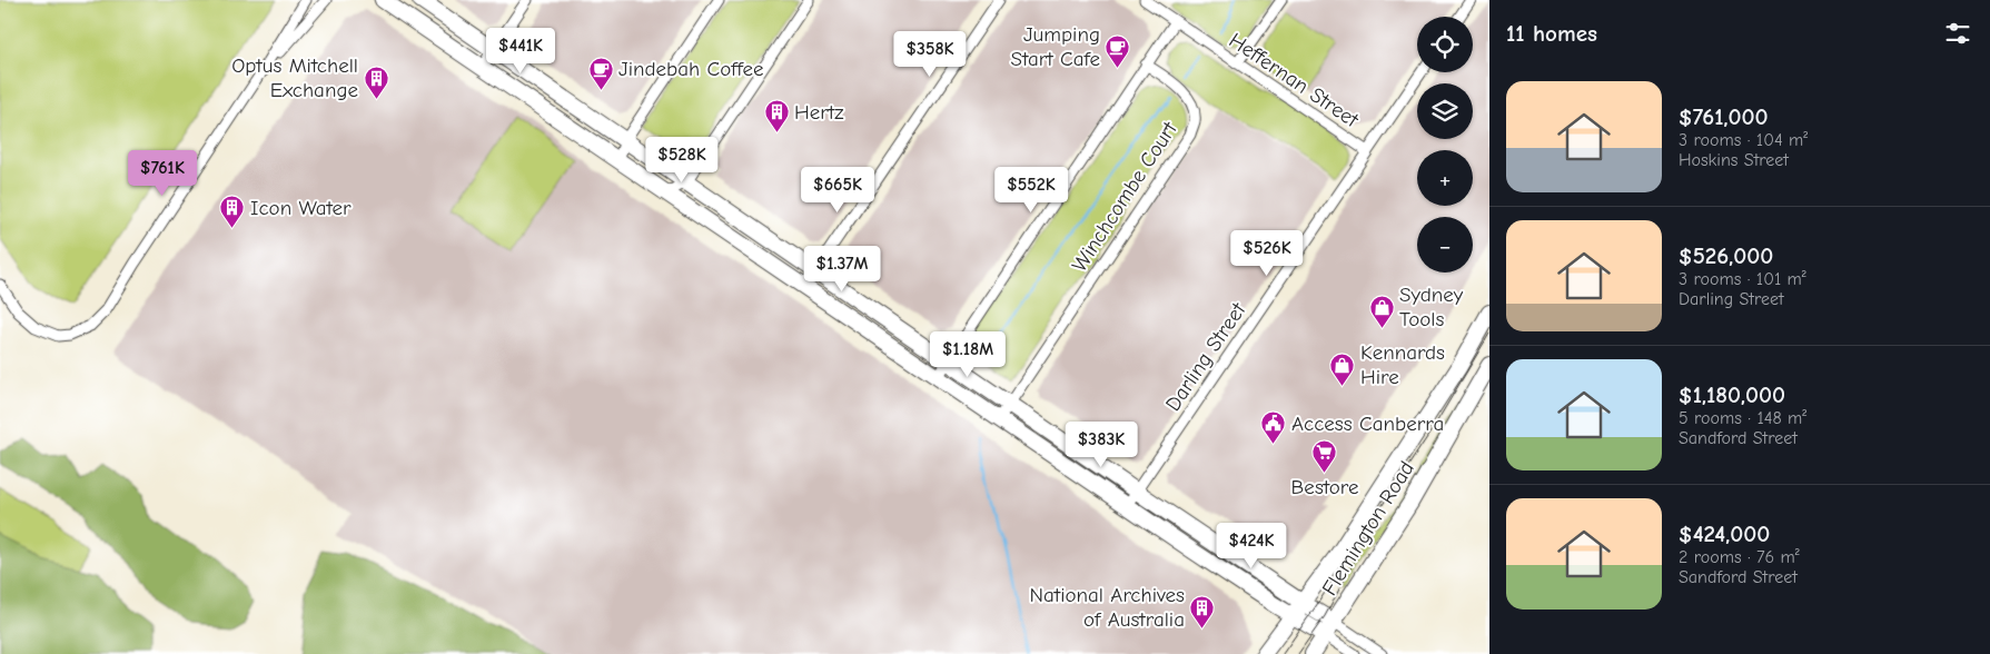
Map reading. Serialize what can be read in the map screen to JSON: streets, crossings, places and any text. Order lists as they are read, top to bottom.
{
  "streets": {
    "main road": ["Flemington Road"],
    "street": ["Heffernan Street", "Winchcombe Court", "Darling Street"]
  },
  "crossings": [
    ["Heffernan Street", "Darling Street"]
  ],
  "places": {
    "cafe": ["Jumping Start Cafe", "Jindebah Coffee"],
    "building": [
      "Optus Mitchell Exchange",
      "Hertz",
      "Icon Water",
      "National Archives of Australia"
    ],
    "shop": ["Sydney Tools", "Kennards Hire"],
    "public building": ["Access Canberra"],
    "supermarket": ["Bestore"]
  },
  "page": {
    "heading": "11 homes",
    "map_buttons": ["+", "−"],
    "price": [
      "$441K",
      "$358K",
      "$528K",
      "$761K",
      "$665K",
      "$552K",
      "$526K",
      "$1.37M",
      "$1.18M",
      "$383K",
      "$424K"
    ],
    "list": [
      {
        "name": "$761,000",
        "note": "3 rooms · 104 m² · Hoskins Street"
      },
      {
        "name": "$526,000",
        "note": "3 rooms · 101 m² · Darling Street"
      },
      {
        "name": "$1,180,000",
        "note": "5 rooms · 148 m² · Sandford Street"
      },
      {
        "name": "$424,000",
        "note": "2 rooms · 76 m² · Sandford Street"
      }
    ]
  }
}
